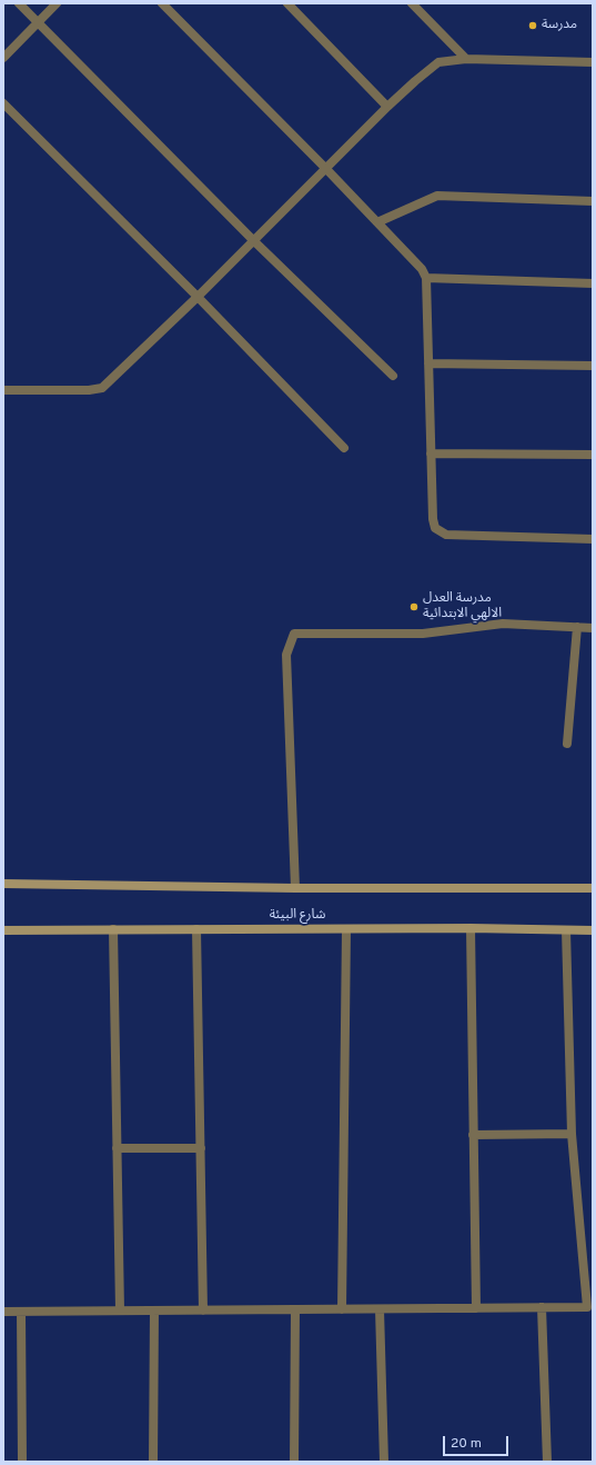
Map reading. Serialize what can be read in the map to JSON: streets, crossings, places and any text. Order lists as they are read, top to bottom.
{
  "streets": {
    "street": ["شارع البيئة"]
  },
  "places": ["مدرسة", "مدرسة العدل الالهي الابتدائية"],
  "scale_bar": "20 m"
}
